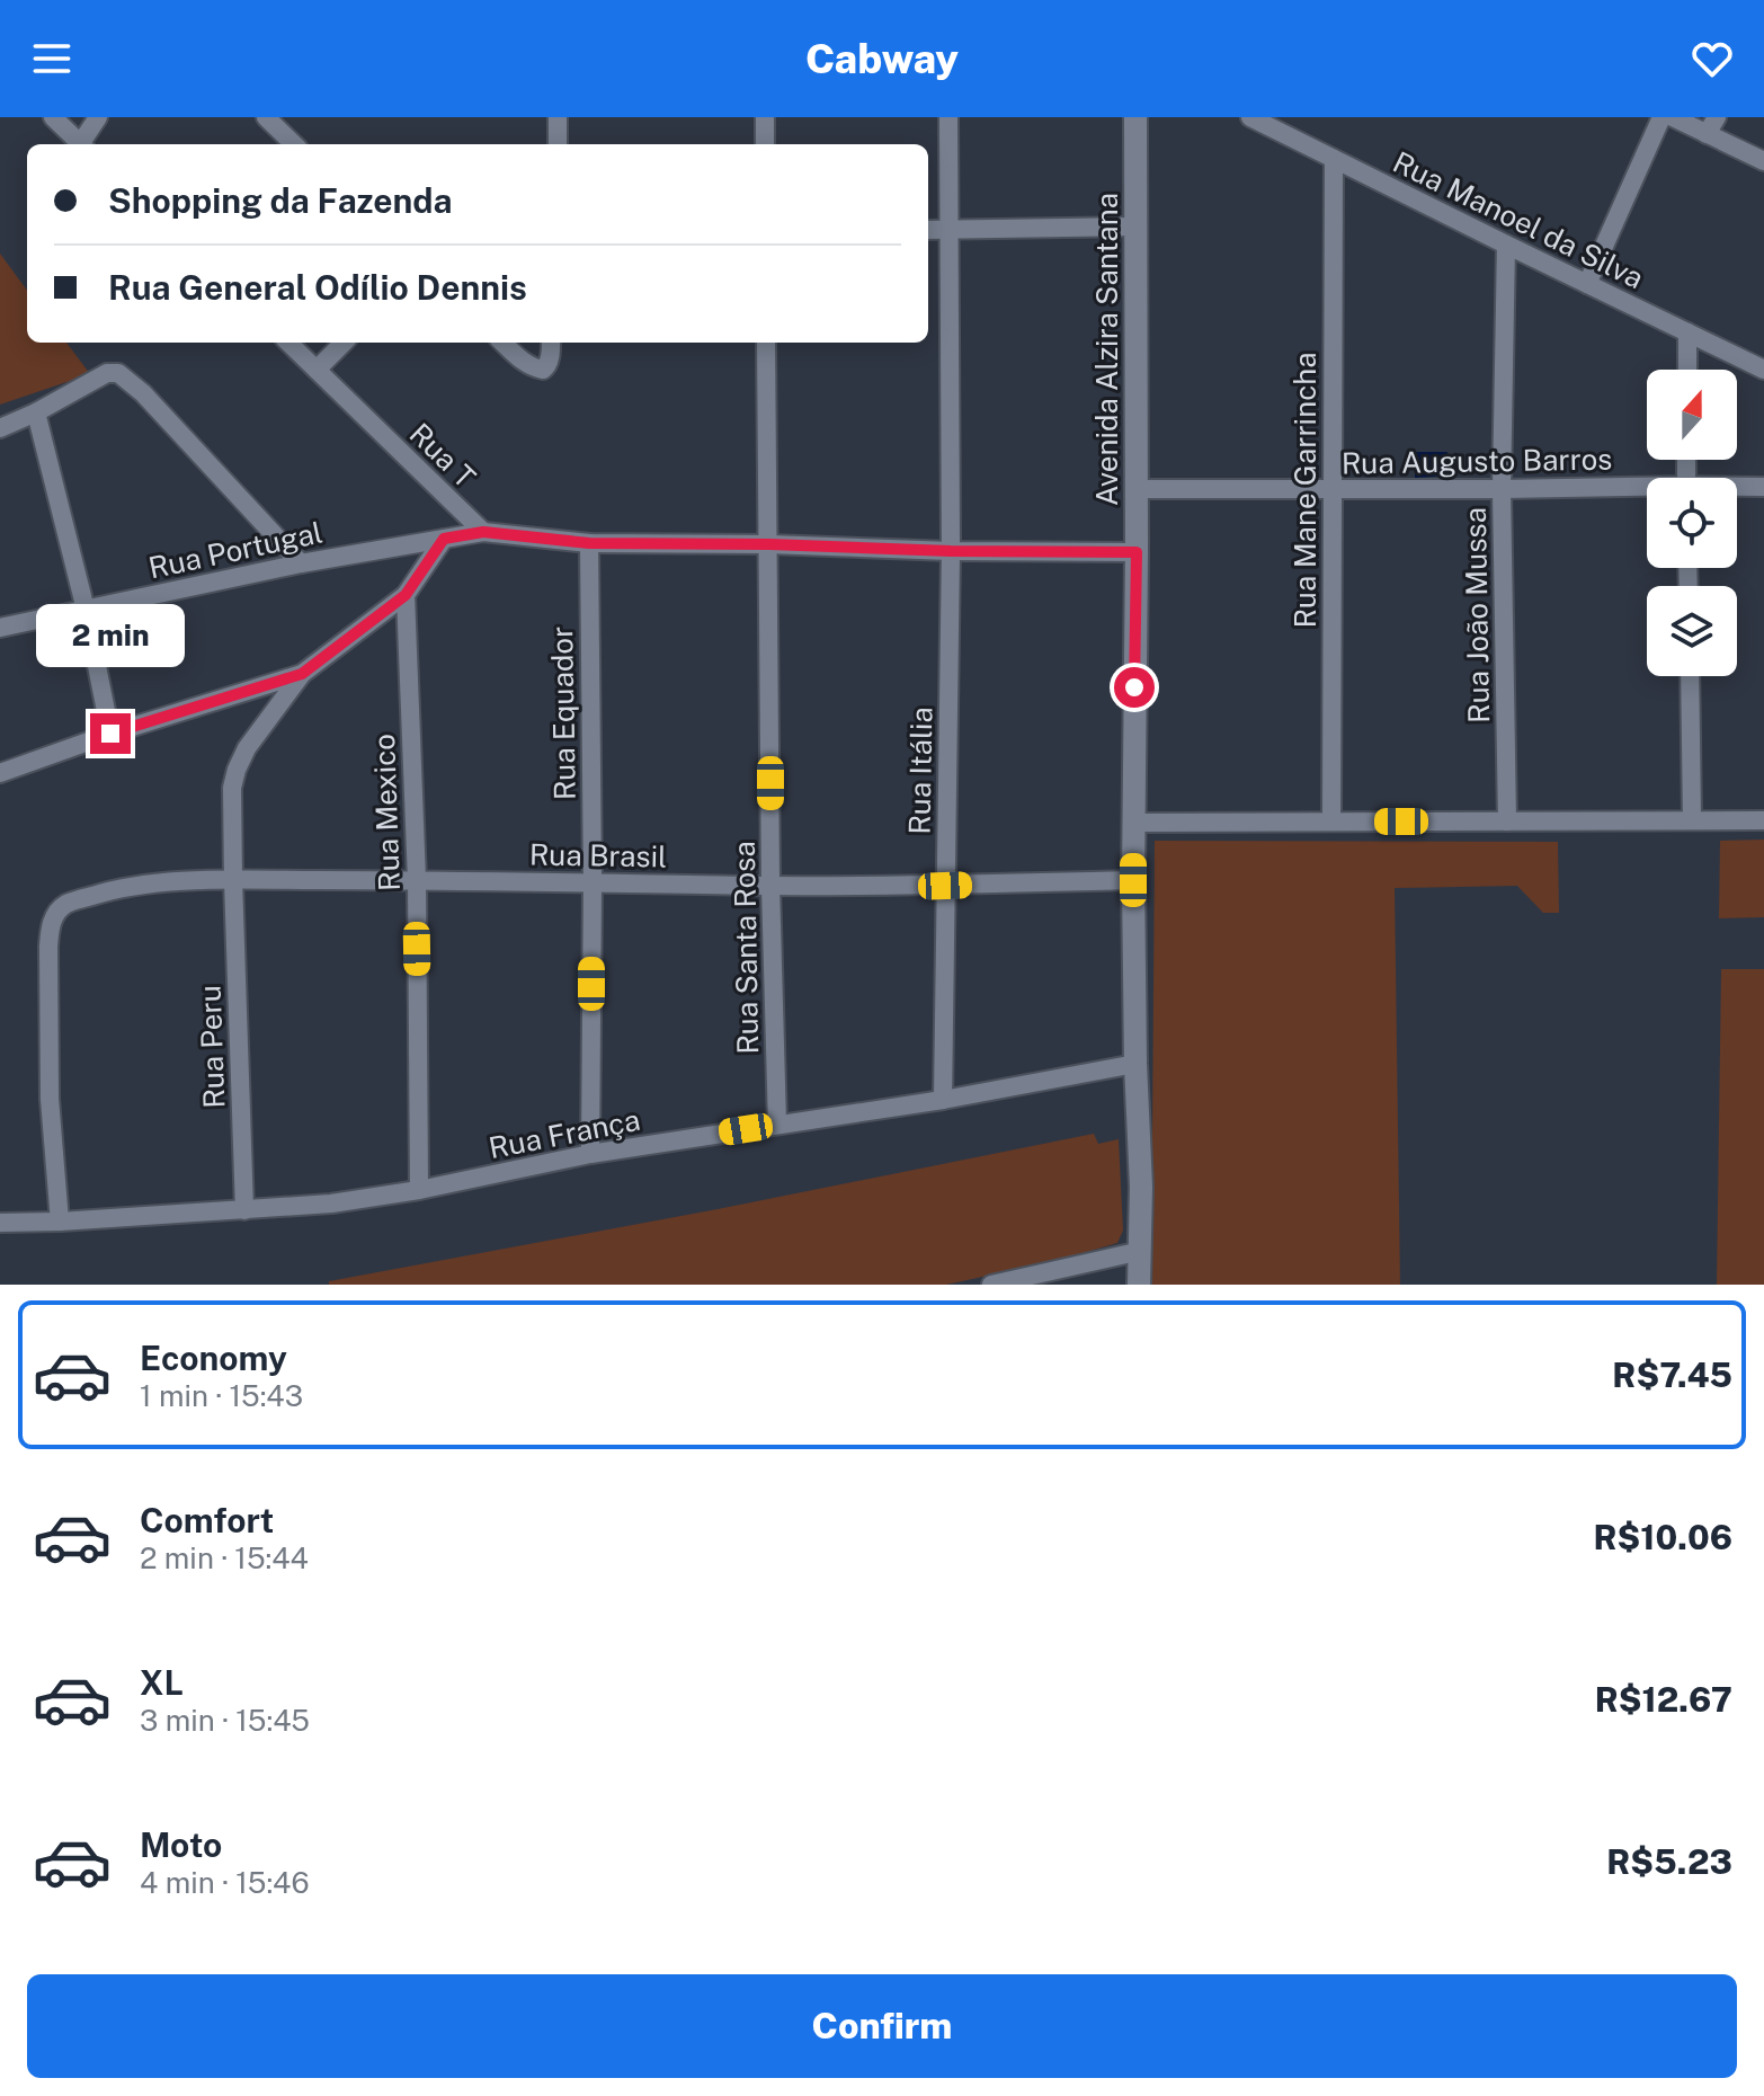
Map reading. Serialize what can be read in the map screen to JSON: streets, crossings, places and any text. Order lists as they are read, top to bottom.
{
  "streets": {
    "main road": ["Avenida Alzira Santana"],
    "street": [
      "Rua Manoel da Silva",
      "Rua T",
      "Rua Augusto Barros",
      "Rua Mane Garrincha",
      "Rua Portugal",
      "Rua João Mussa",
      "Rua Equador",
      "Rua Itália",
      "Rua Mexico",
      "Rua Brasil",
      "Rua Santa Rosa",
      "Rua Peru",
      "Rua França"
    ]
  },
  "crossings": [
    ["Rua Manoel da Silva", "Rua Mane Garrincha"],
    ["Rua Manoel da Silva", "Rua João Mussa"],
    ["Avenida Alzira Santana", "Rua Augusto Barros"],
    ["Avenida Alzira Santana", "Rua Brasil"],
    ["Avenida Alzira Santana", "Rua França"],
    ["Rua T", "Rua Portugal"],
    ["Rua Augusto Barros", "Rua Mane Garrincha"],
    ["Rua Augusto Barros", "Rua João Mussa"],
    ["Rua Equador", "Rua Brasil"],
    ["Rua Equador", "Rua França"],
    ["Rua Itália", "Rua Brasil"],
    ["Rua Itália", "Rua França"],
    ["Rua Mexico", "Rua Brasil"],
    ["Rua Mexico", "Rua França"],
    ["Rua Brasil", "Rua Santa Rosa"],
    ["Rua Brasil", "Rua Peru"],
    ["Rua Brasil", "Rua França"],
    ["Rua Santa Rosa", "Rua França"],
    ["Rua Peru", "Rua França"]
  ],
  "north": "top",
  "page": {
    "header": "Cabway",
    "banner": ["Shopping da Fazenda", "Rua General Odílio Dennis"],
    "bubble": "2 min",
    "list": [
      {
        "name": "Economy",
        "note": "1 min · 15:43",
        "value": "R$7.45"
      },
      {
        "name": "Comfort",
        "note": "2 min · 15:44",
        "value": "R$10.06"
      },
      {
        "name": "XL",
        "note": "3 min · 15:45",
        "value": "R$12.67"
      },
      {
        "name": "Moto",
        "note": "4 min · 15:46",
        "value": "R$5.23"
      }
    ],
    "buttons": "Confirm"
  }
}
